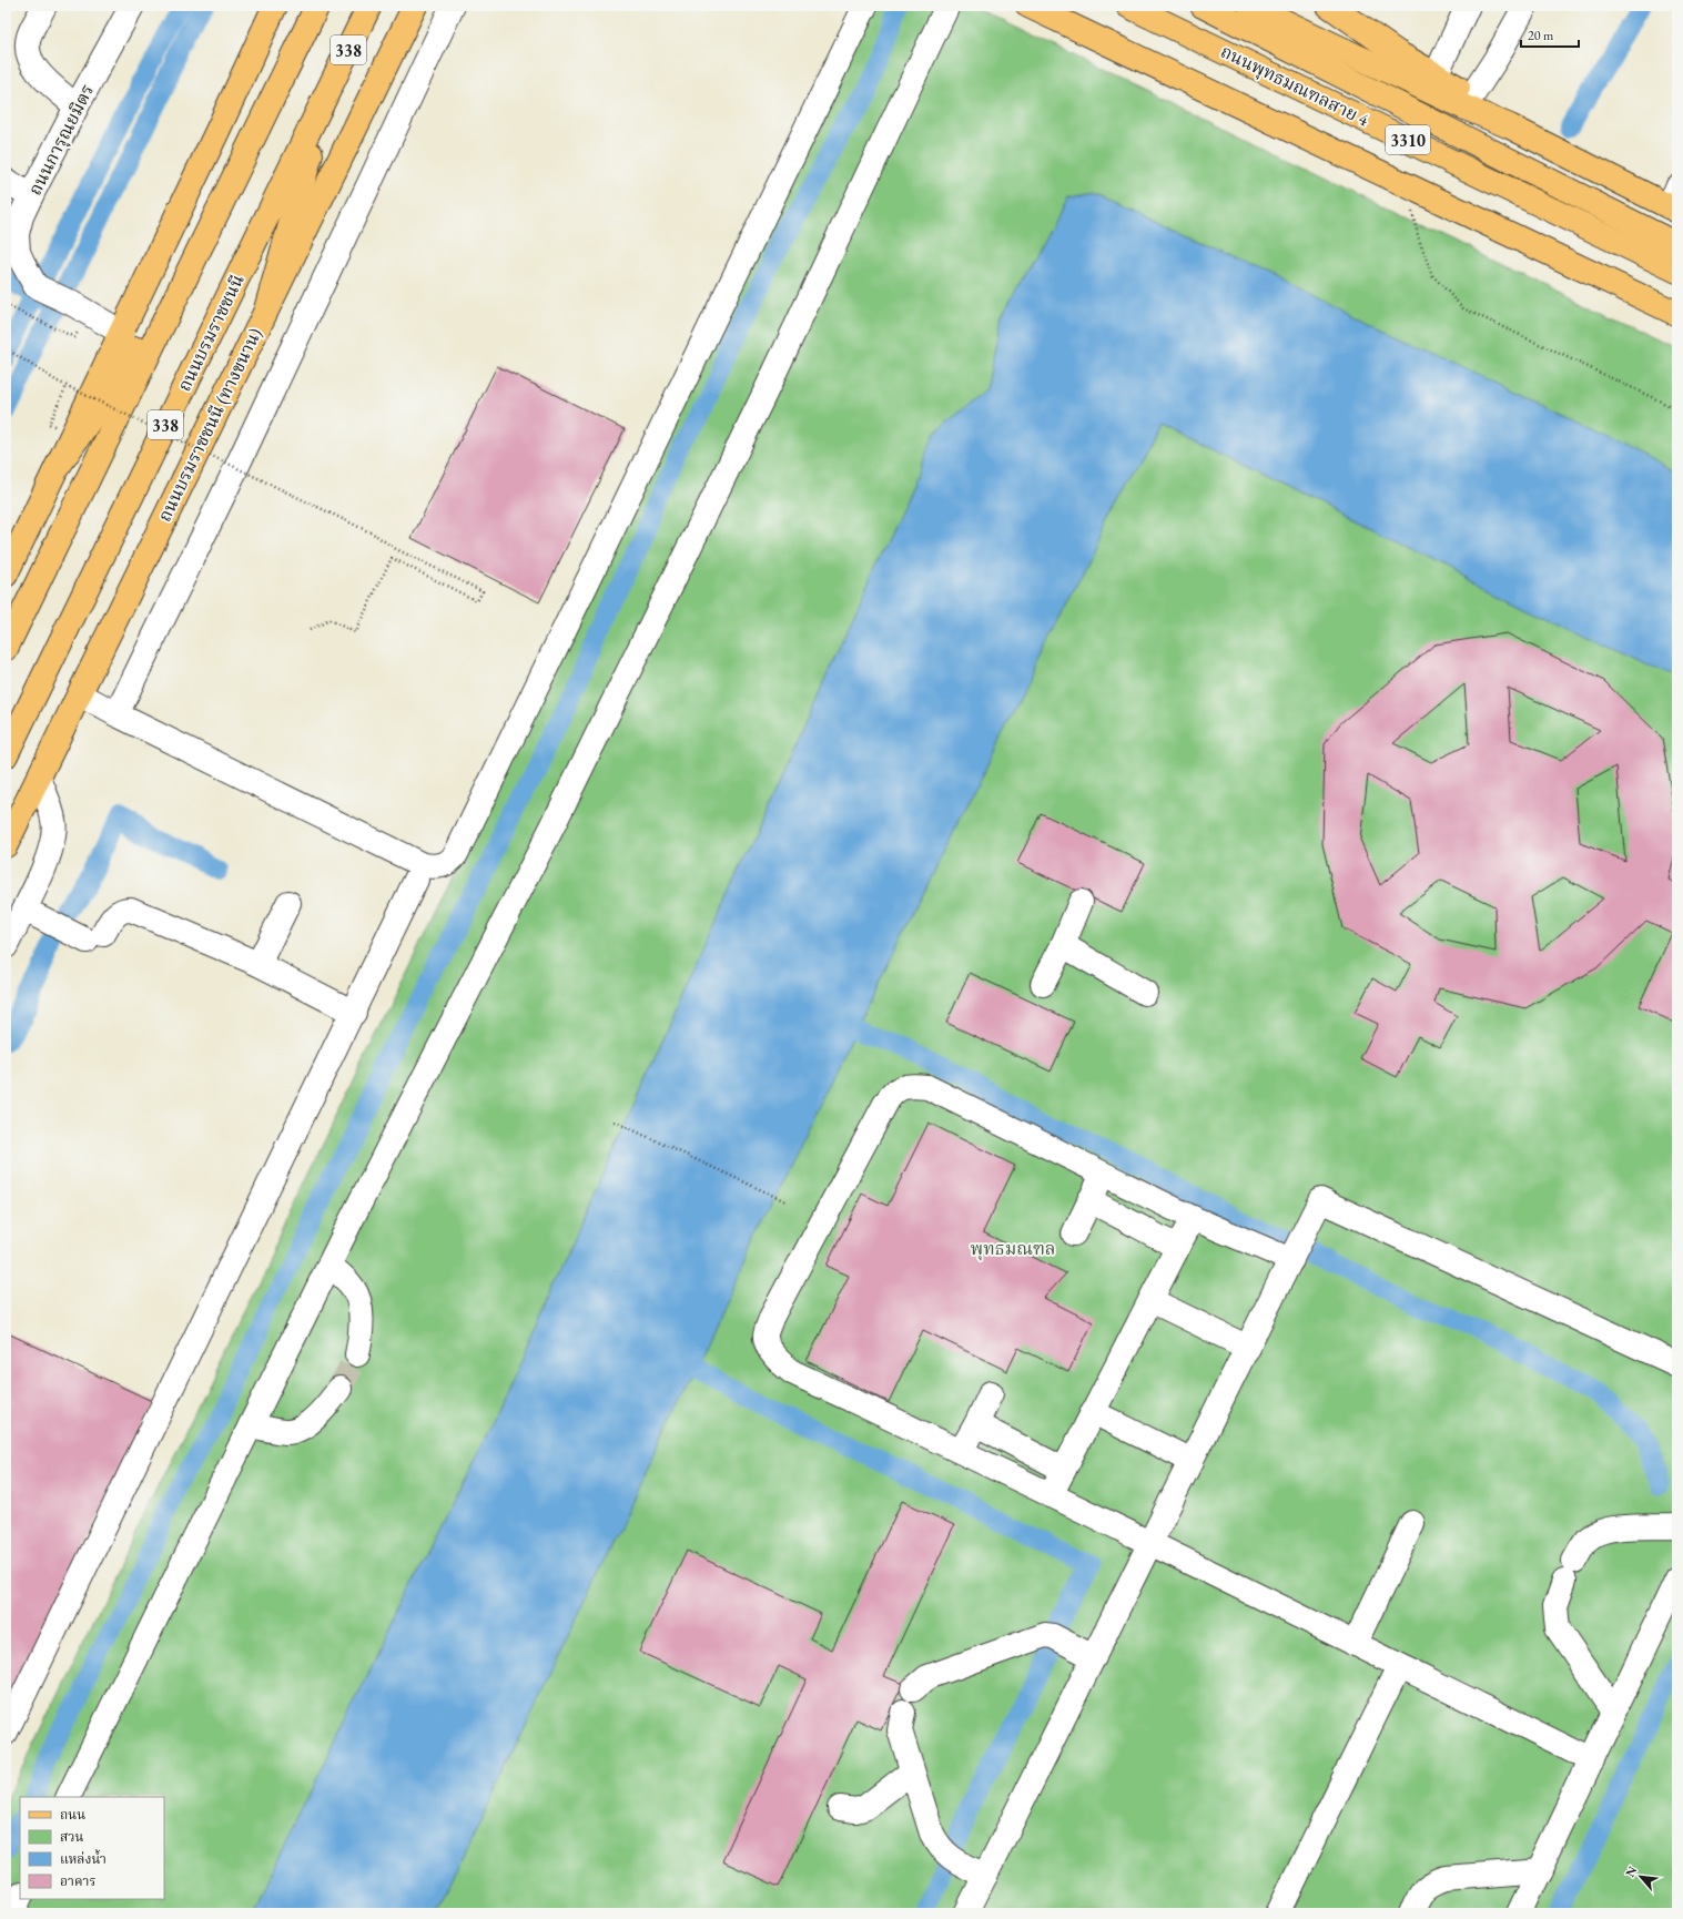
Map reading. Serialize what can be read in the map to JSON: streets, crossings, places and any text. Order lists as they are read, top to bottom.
{
  "streets": {
    "main road": [
      "338",
      "ถนนพุทธมณฑลสาย 4",
      "3310",
      "ถนนบรมราชชนนี",
      "ถนนบรมราชชนนี (ทางขนาน)"
    ],
    "street": ["ถนนการุณยมิตร"]
  },
  "parks": ["พุทธมณฑล"],
  "legend": [
    "ถนน",
    "สวน",
    "แหล่งน้ำ",
    "อาคาร"
  ],
  "scale_bar": "20 m",
  "north": "top left"
}
